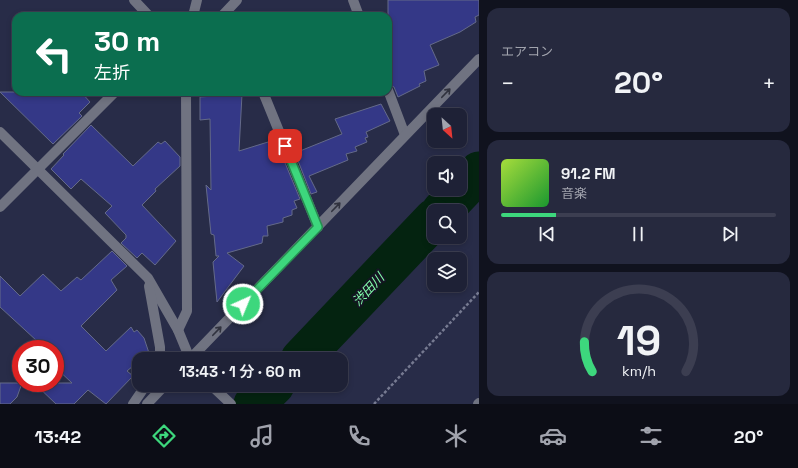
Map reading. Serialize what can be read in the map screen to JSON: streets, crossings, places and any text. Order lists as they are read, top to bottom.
{
  "water": ["渋田川"],
  "north": "bottom right",
  "page": {
    "tile": "エアコン",
    "turn": ["30 m", "左折"],
    "heat": ["−", "20°", "+"],
    "song": ["91.2 FM", "音楽"],
    "limit": "30",
    "trip": "13:43 · 1 分 · 60 m",
    "tabs": ["13:42", "20°"],
    "gauge": ["19", "km/h"]
  }
}
